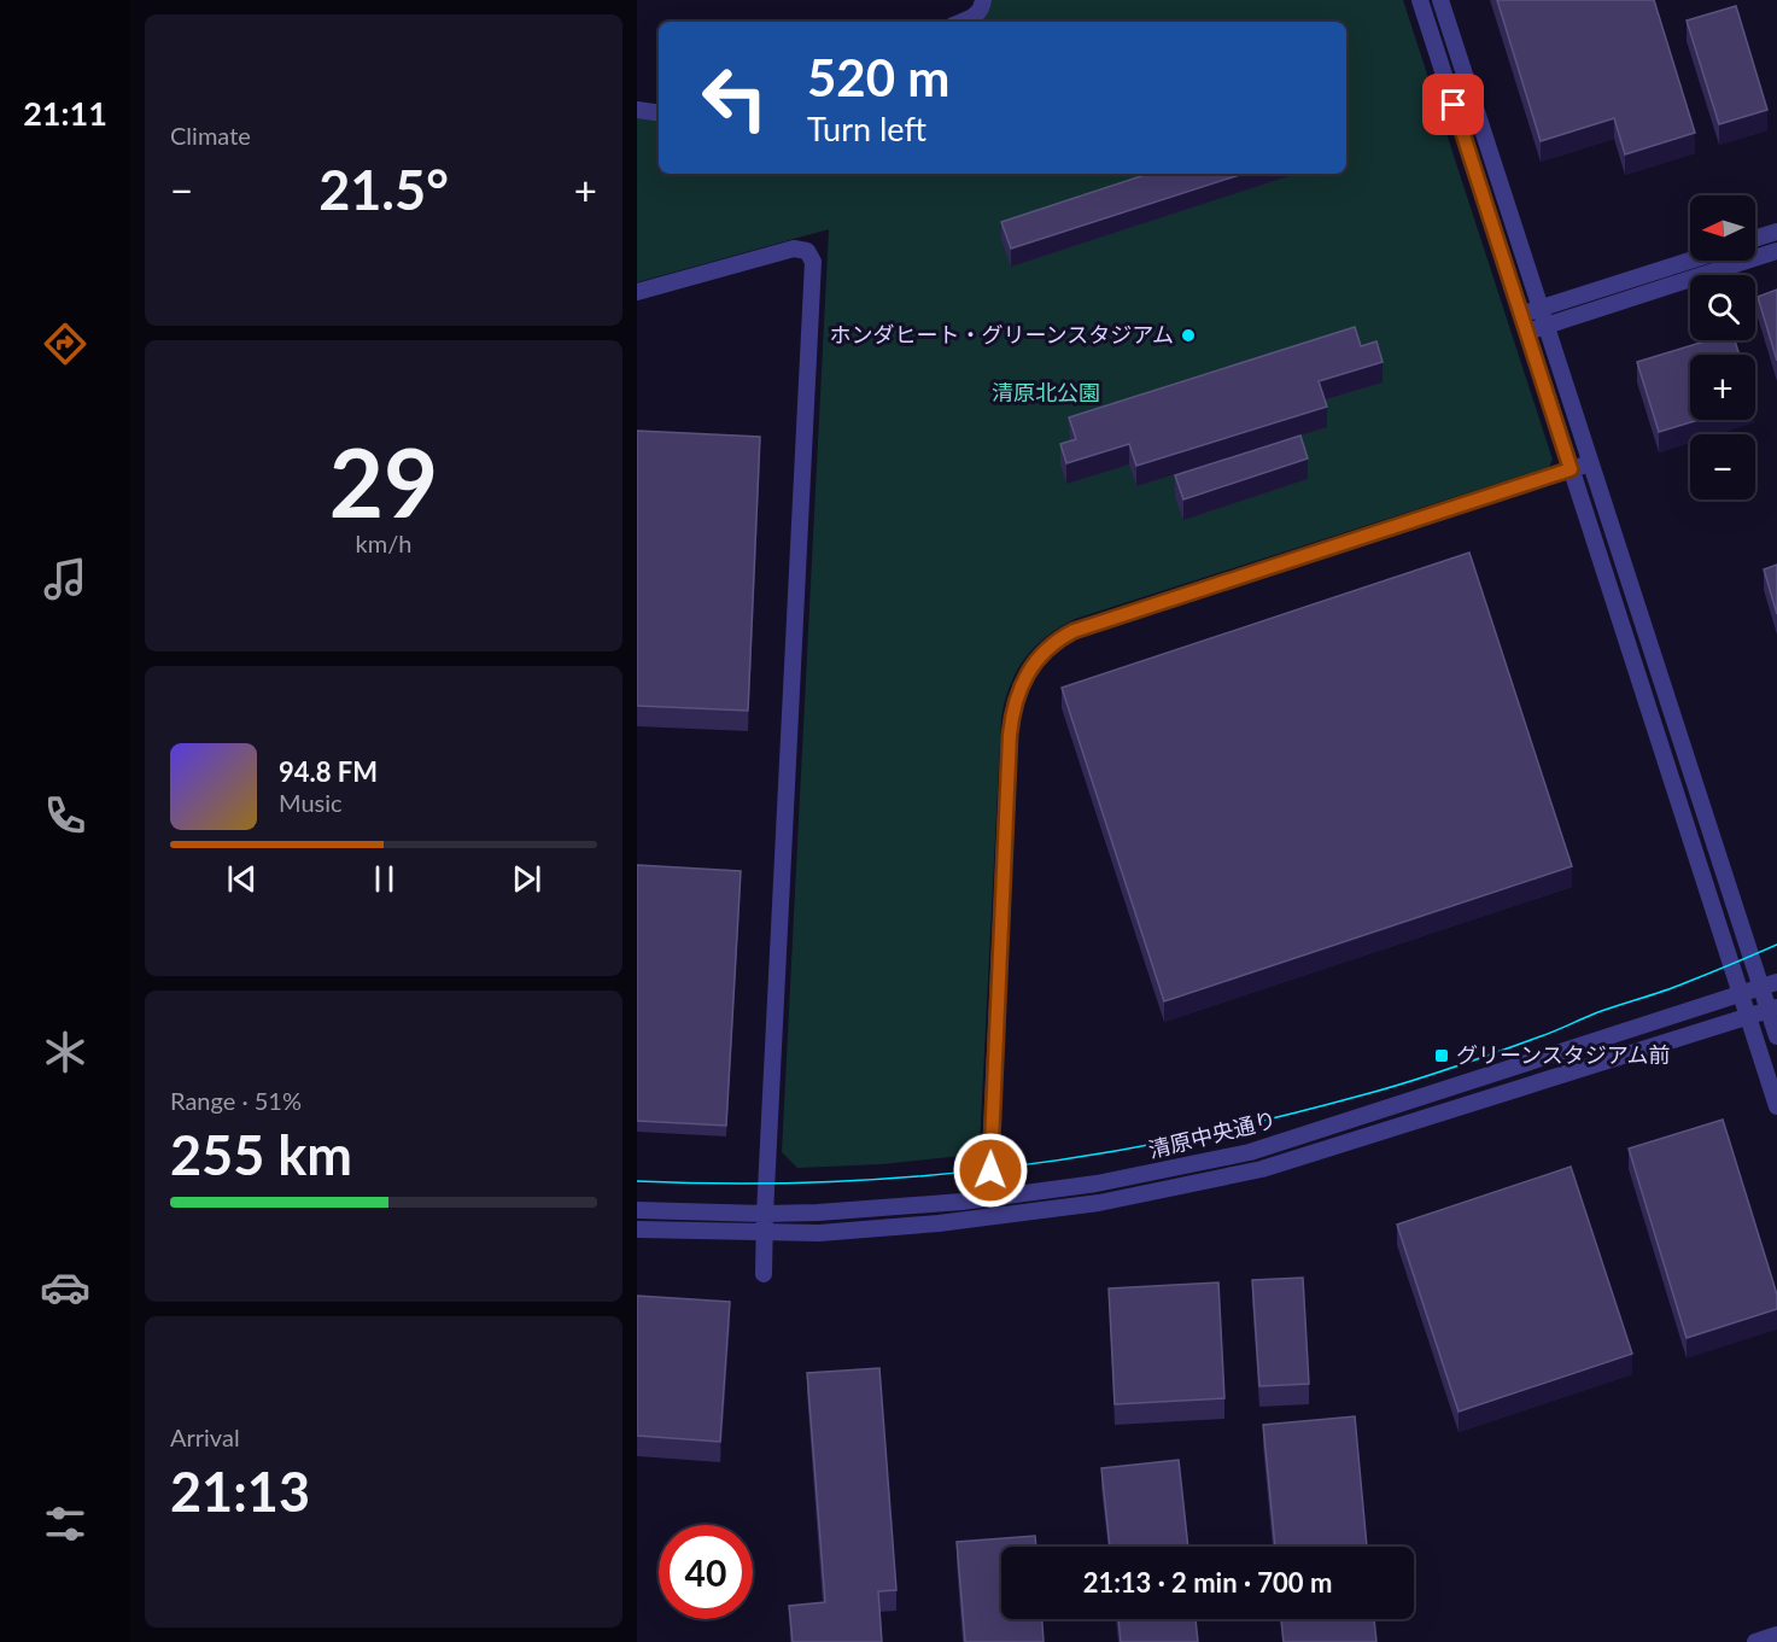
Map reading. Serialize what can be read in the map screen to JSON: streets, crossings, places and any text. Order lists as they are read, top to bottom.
{
  "streets": {
    "street": ["清原中央通り"]
  },
  "parks": ["清原北公園"],
  "places": {
    "other": ["ホンダヒート・グリーンスタジアム"],
    "transit": ["グリーンスタジアム前"]
  },
  "north": "left",
  "page": {
    "tabs": "21:11",
    "tile": [
      "Climate",
      ["29", "km/h"],
      ["Range · 51%", "255 km"],
      ["Arrival", "21:13"]
    ],
    "turn": ["520 m", "Turn left"],
    "heat": ["−", "21.5°", "+"],
    "map_buttons": ["+", "−"],
    "song": ["94.8 FM", "Music"],
    "limit": "40",
    "trip": "21:13 · 2 min · 700 m"
  }
}
